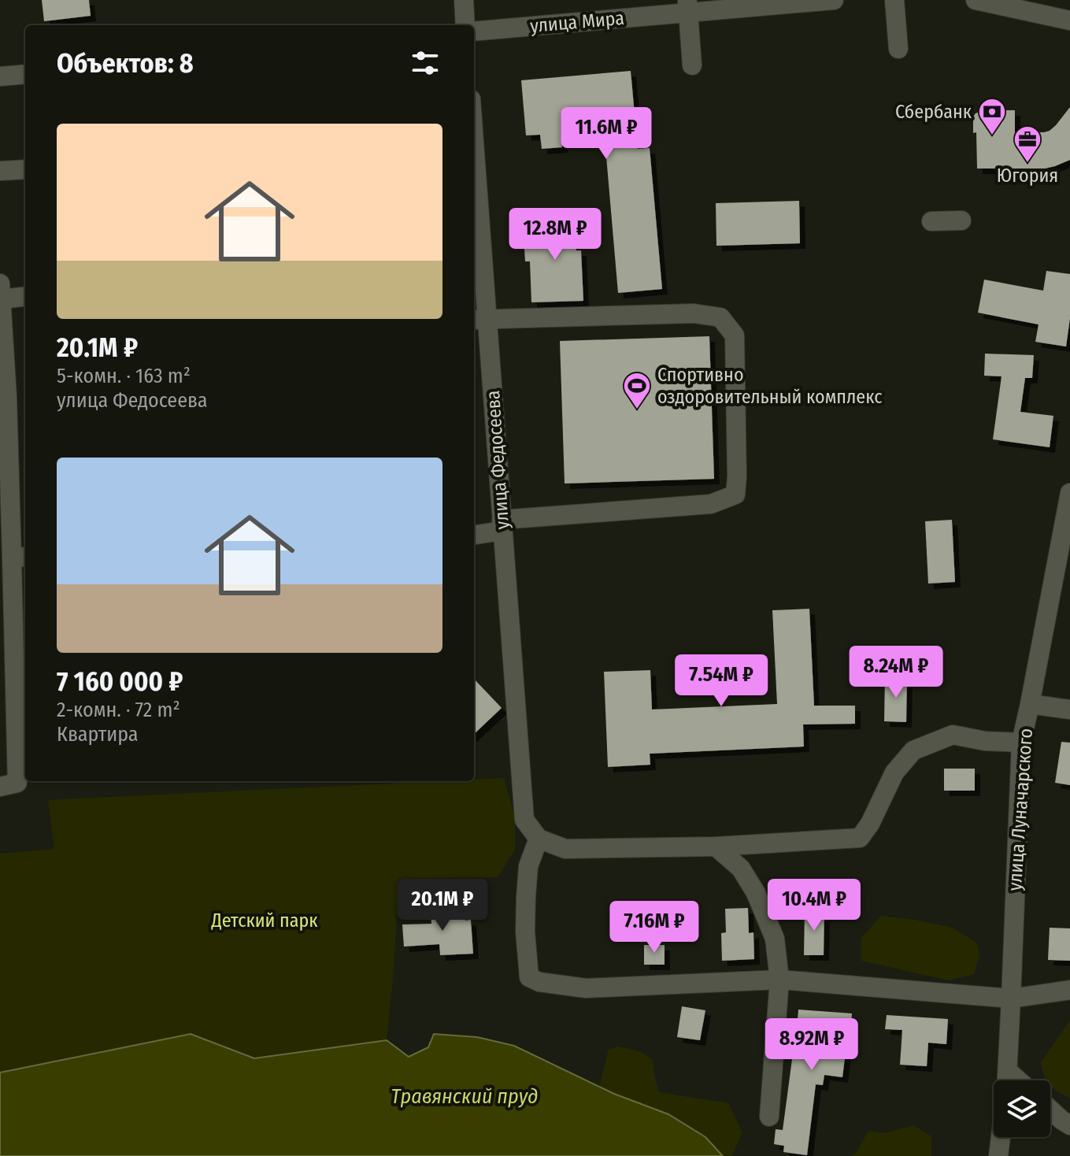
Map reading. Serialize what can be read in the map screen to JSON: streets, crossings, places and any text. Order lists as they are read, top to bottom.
{
  "streets": {
    "street": ["улица Мира", "улица Федосеева", "улица Луначарского"]
  },
  "water": ["Травянский пруд"],
  "parks": ["Детский парк"],
  "places": {
    "bank": ["Сбербанк"],
    "office": ["Югория"],
    "sports": ["Спортивно оздоровительный комплекс"]
  },
  "page": {
    "heading": "Объектов: 8",
    "list": [
      {
        "name": "20.1M ₽",
        "note": "5-комн. · 163 m² · улица Федосеева"
      },
      {
        "name": "7 160 000 ₽",
        "note": "2-комн. · 72 m² · Квартира"
      }
    ],
    "price": [
      "11.6M ₽",
      "12.8M ₽",
      "8.24M ₽",
      "7.54M ₽",
      "20.1M ₽",
      "10.4M ₽",
      "7.16M ₽",
      "8.92M ₽"
    ]
  }
}
